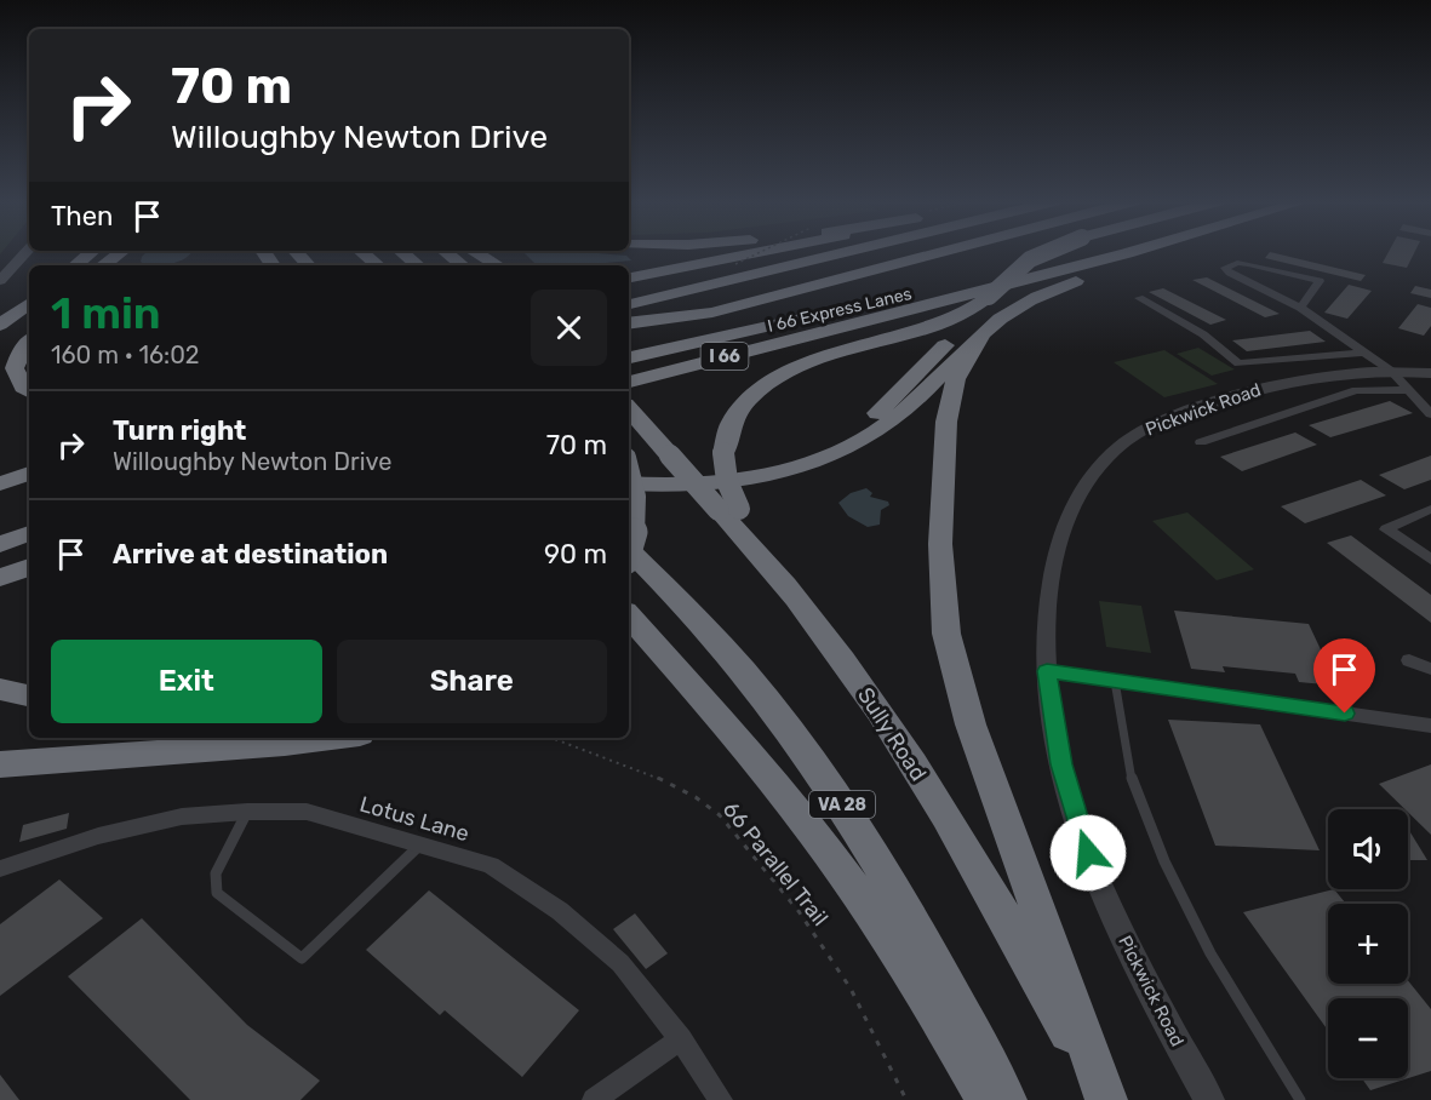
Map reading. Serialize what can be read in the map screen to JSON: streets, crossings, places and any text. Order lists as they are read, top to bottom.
{
  "streets": {
    "highway": [
      "I 66 Express Lanes",
      "I 66",
      "Sully Road",
      "VA 28"
    ],
    "street": ["Pickwick Road", "Lotus Lane"],
    "path": ["66 Parallel Trail"]
  },
  "page": {
    "turn": ["70 m", "Willoughby Newton Drive"],
    "then": "Then",
    "heading": ["1 min", "160 m · 16:02"],
    "list": [
      {
        "name": "Turn right",
        "note": "Willoughby Newton Drive",
        "value": "70 m"
      },
      {
        "name": "Arrive at destination",
        "value": "90 m"
      }
    ],
    "buttons": ["Exit", "Share"],
    "map_buttons": ["+", "−"]
  }
}
